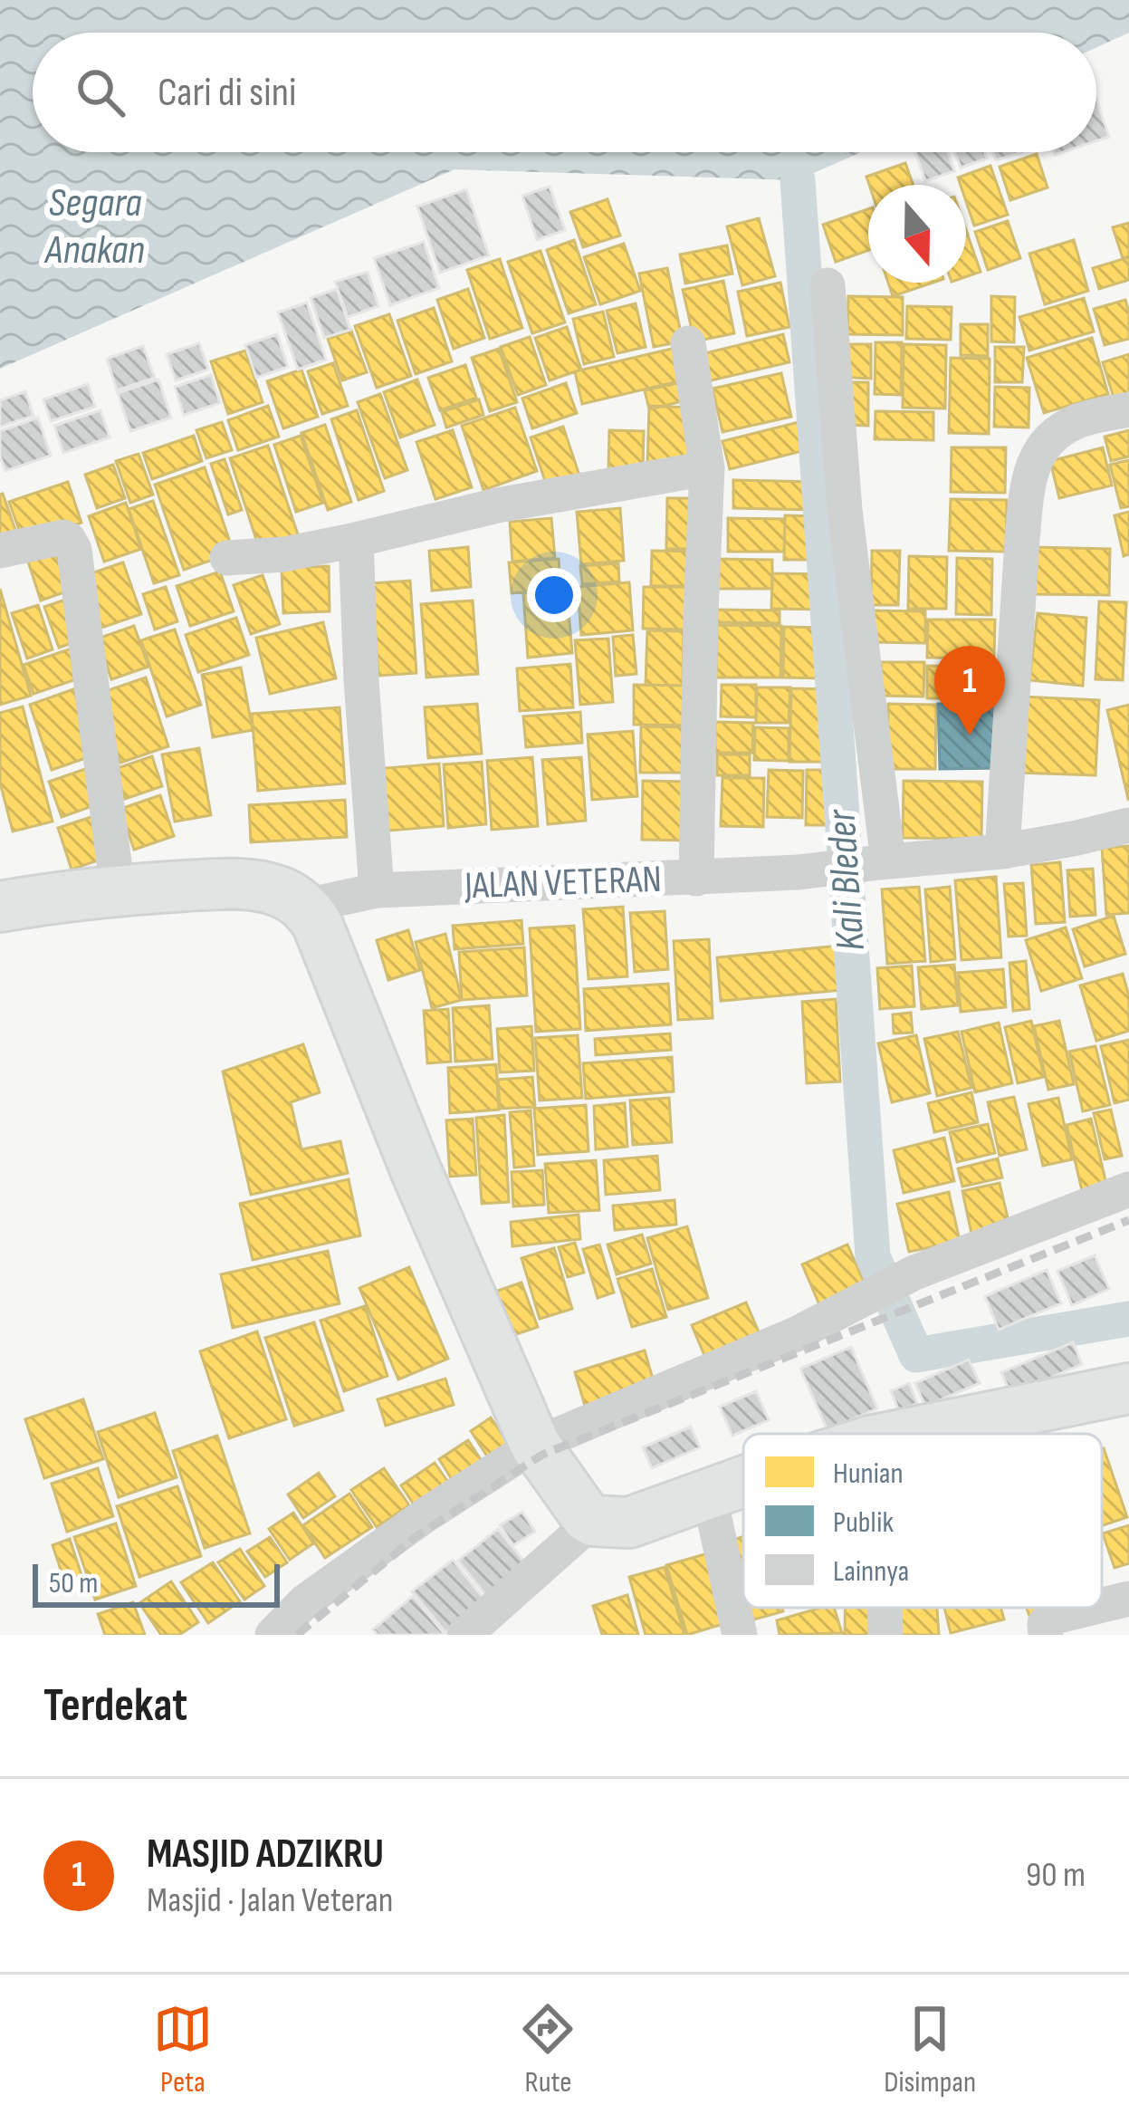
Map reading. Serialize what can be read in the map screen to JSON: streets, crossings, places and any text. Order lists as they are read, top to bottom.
{
  "streets": {
    "street": ["JALAN VETERAN"]
  },
  "water": ["Segara Anakan", "Kali Bleder"],
  "legend": ["Hunian", "Publik", "Lainnya"],
  "scale_bar": "50 m",
  "north": "bottom",
  "page": {
    "search": "Cari di sini",
    "pins": "1",
    "scale": "50 m",
    "heading": "Terdekat",
    "list": [
      {
        "mark": "1",
        "name": "MASJID ADZIKRU",
        "note": "Masjid · Jalan Veteran",
        "value": "90 m"
      }
    ],
    "nav": ["Peta", "Rute", "Disimpan"]
  }
}
